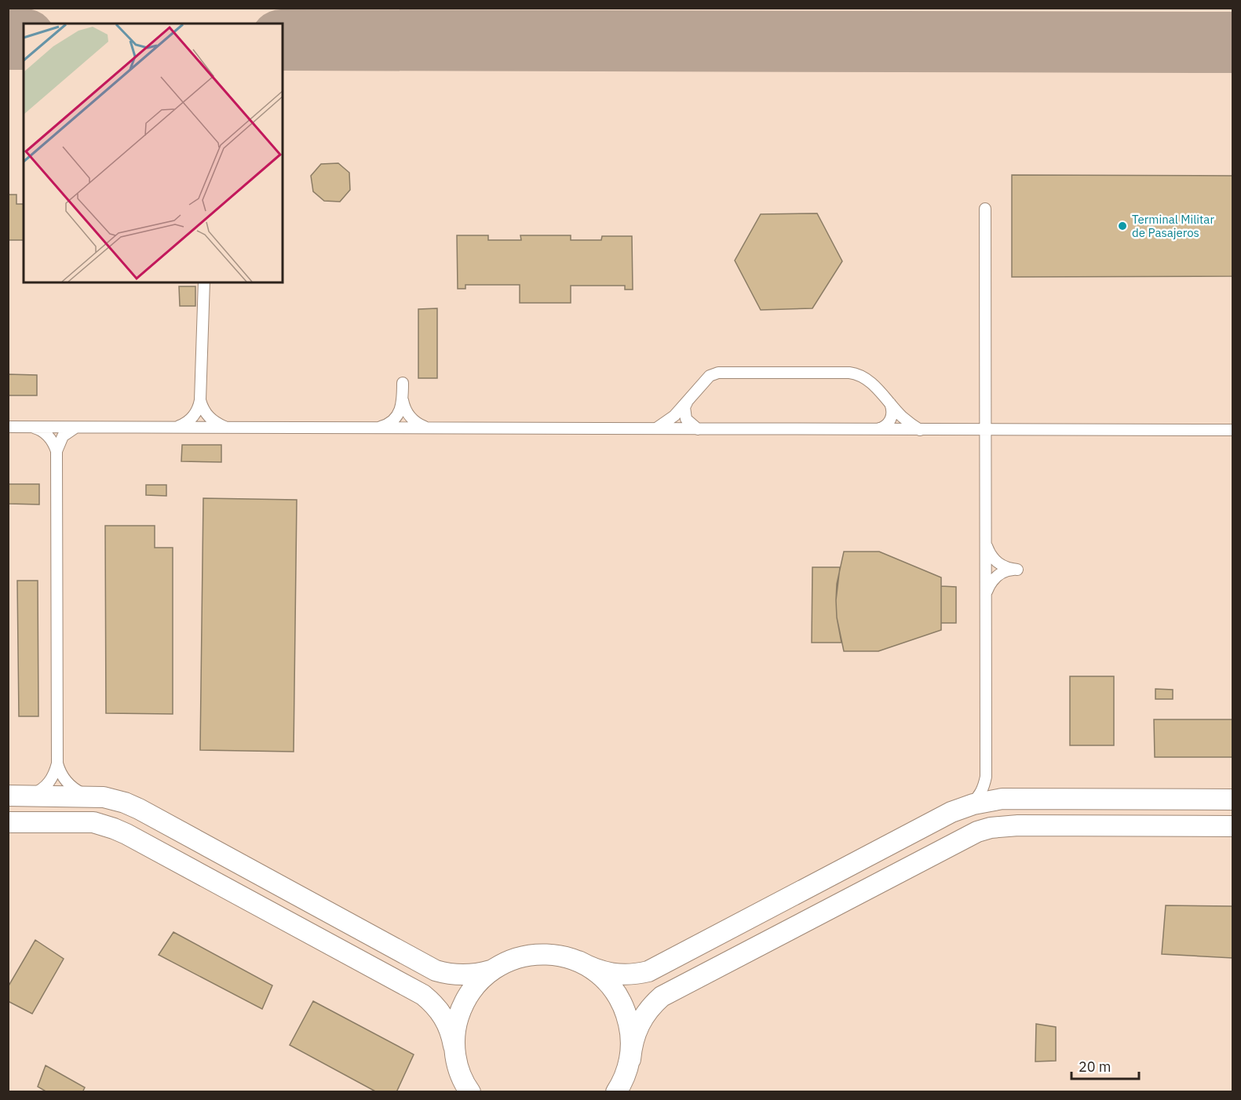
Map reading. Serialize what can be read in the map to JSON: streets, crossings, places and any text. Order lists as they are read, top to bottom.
{
  "places": ["Terminal Militar de Pasajeros"],
  "scale_bar": "20 m"
}
